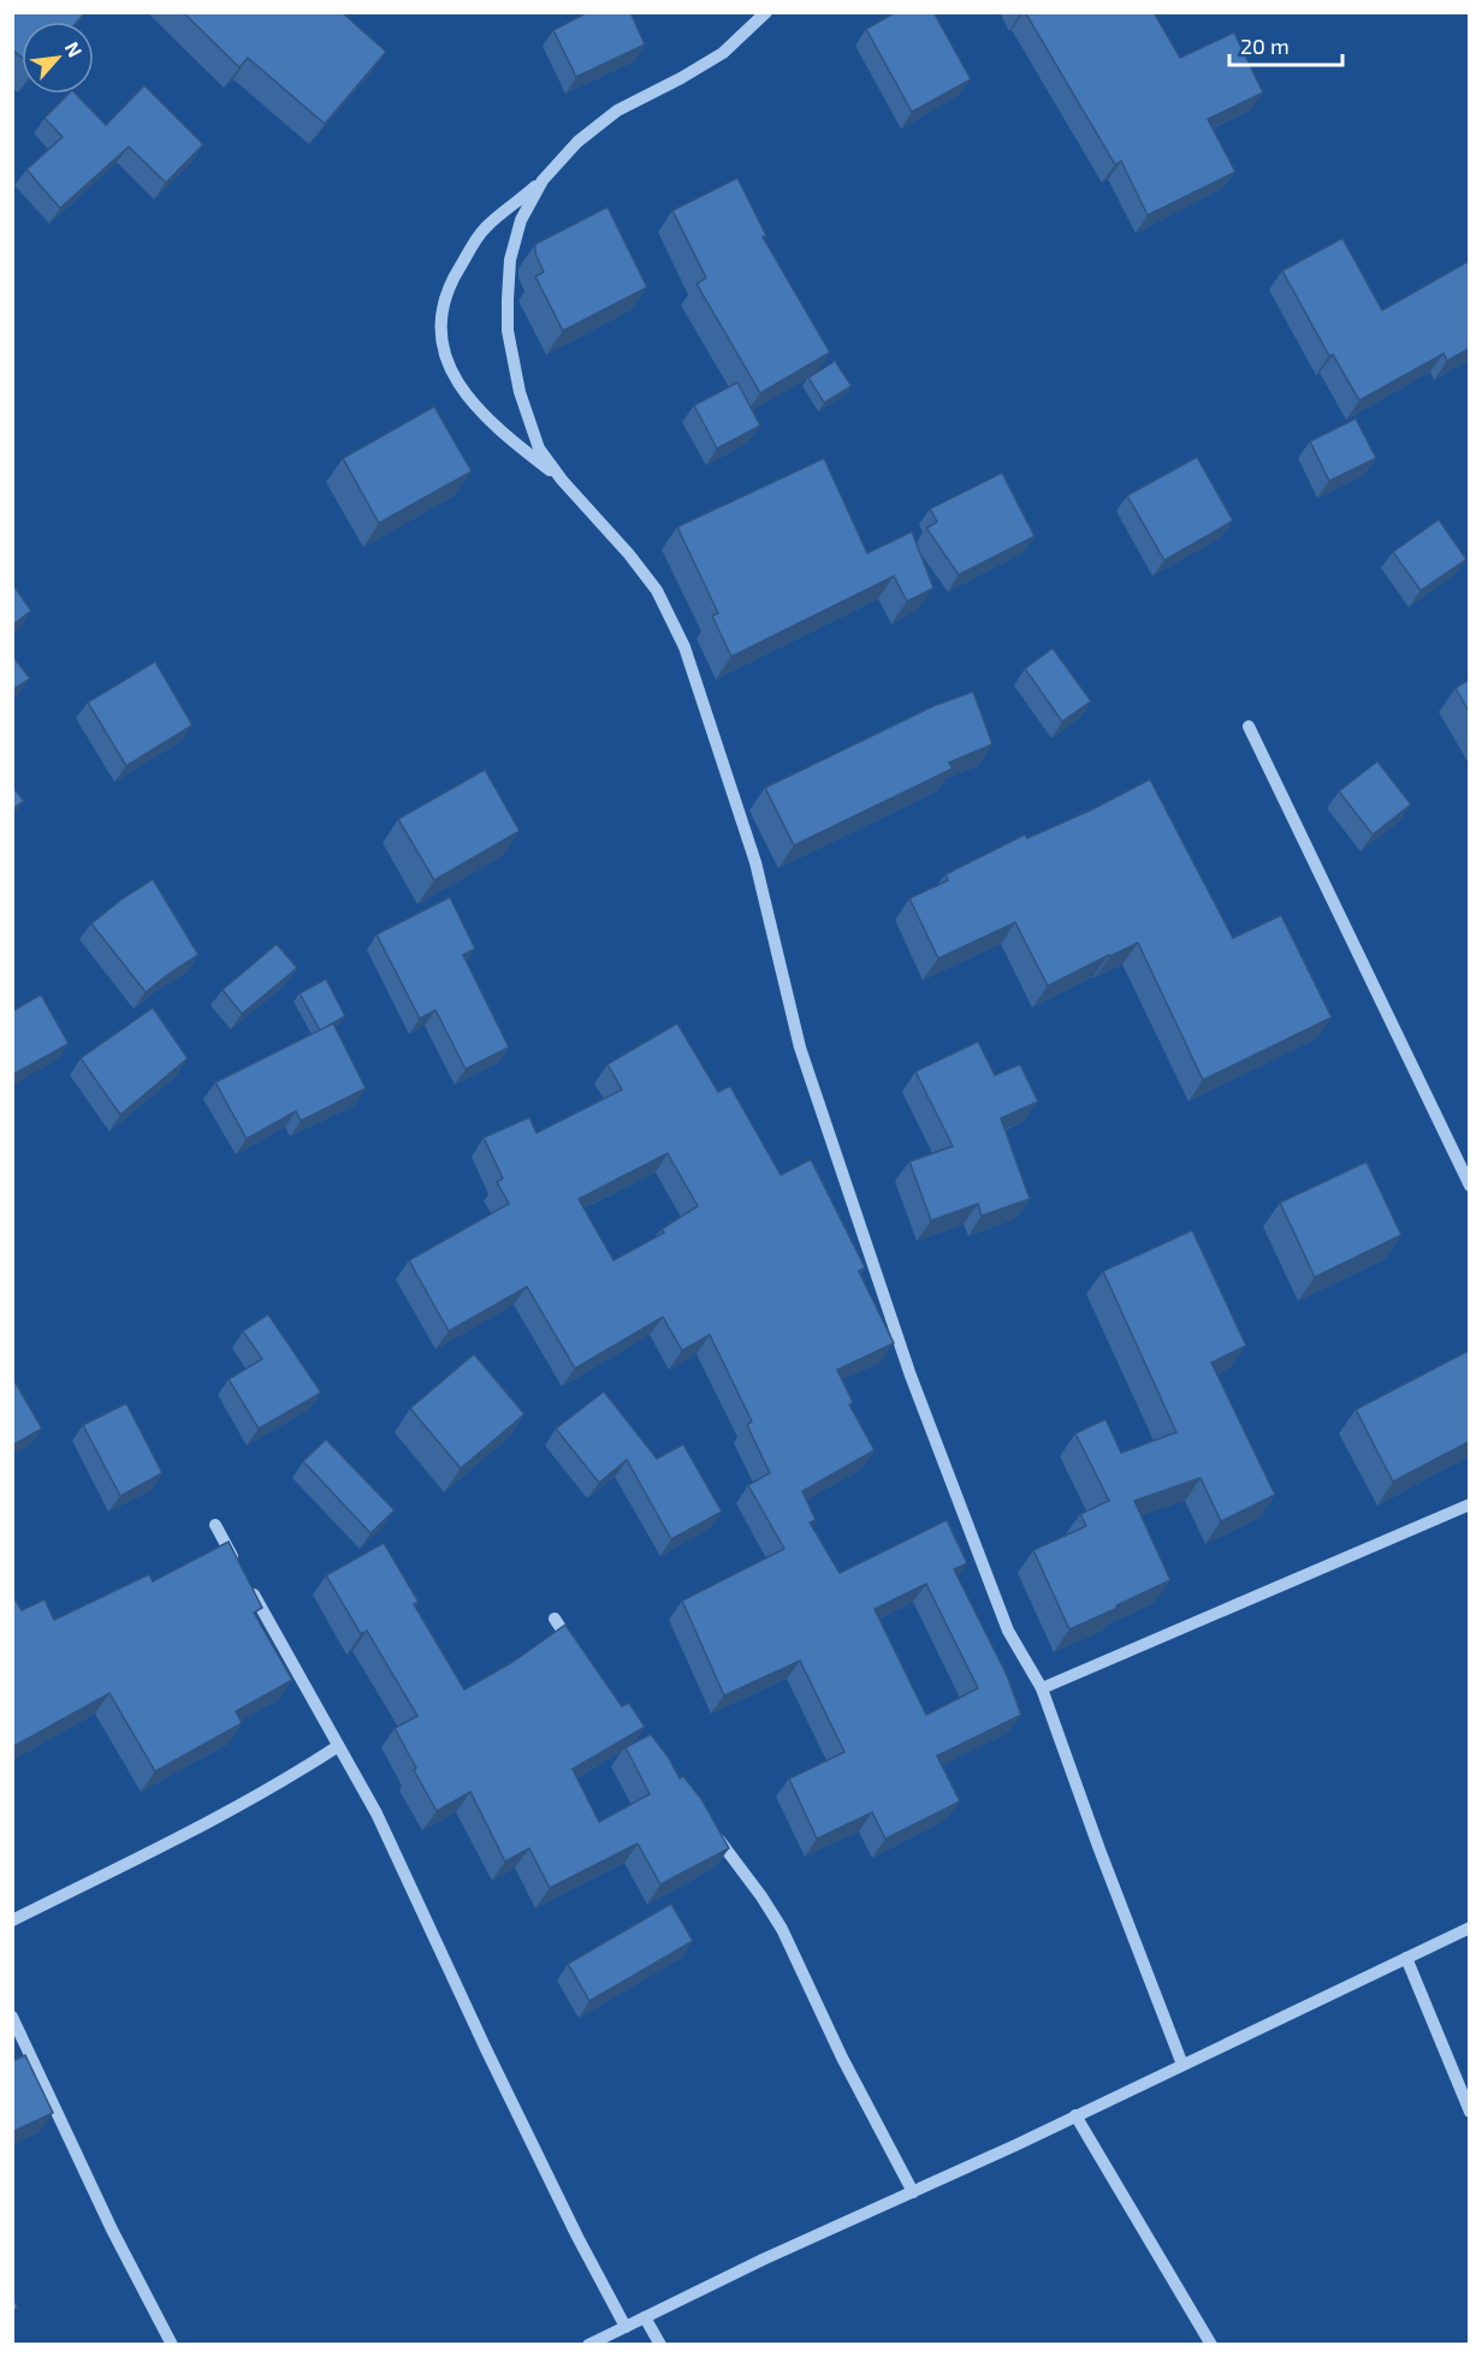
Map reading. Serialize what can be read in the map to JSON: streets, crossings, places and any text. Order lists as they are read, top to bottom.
{
  "scale_bar": "20 m",
  "north": "top right"
}
